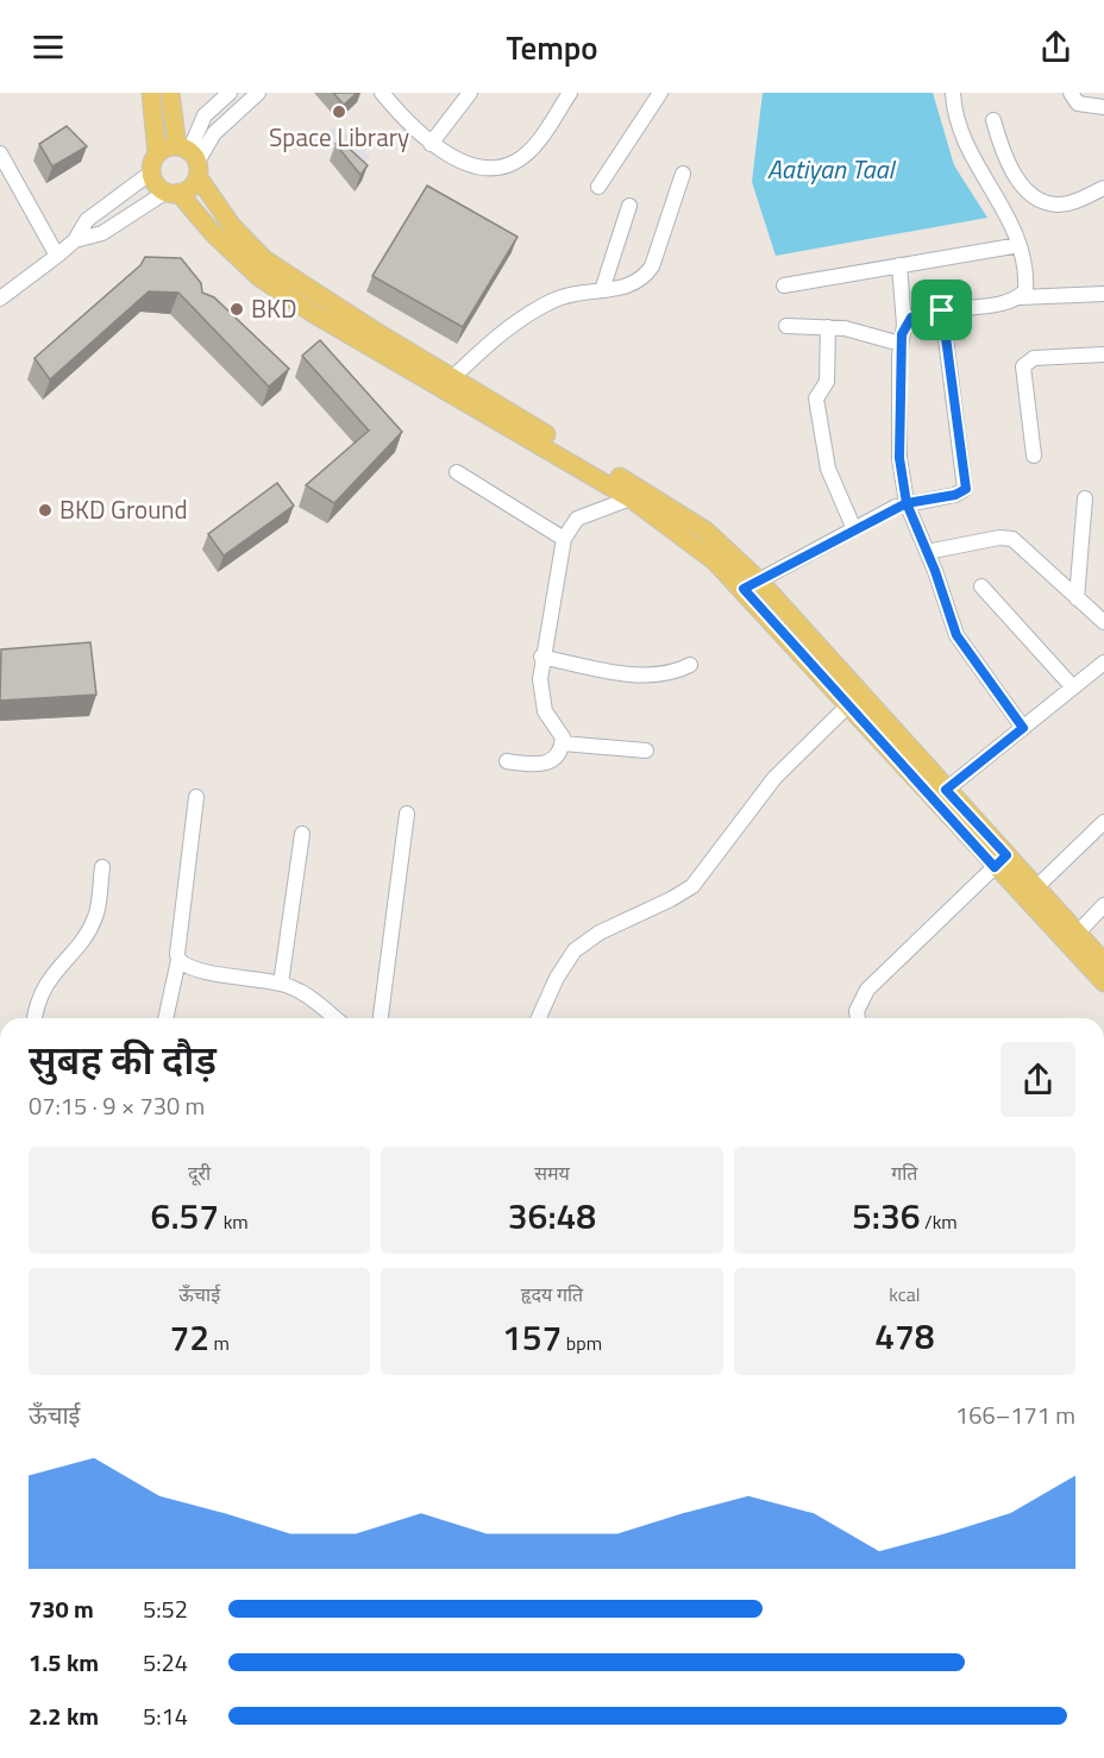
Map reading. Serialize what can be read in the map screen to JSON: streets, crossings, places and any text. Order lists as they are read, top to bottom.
{
  "water": ["Aatiyan Taal"],
  "places": ["Space Library", "BKD", "BKD Ground"],
  "page": {
    "header": "Tempo",
    "heading": ["सुबह की दौड़", "07:15 · 9 × 730 m"],
    "stats": [
      ["दूरी", "6.57 km"],
      ["समय", "36:48"],
      ["गति", "5:36 /km"],
      ["ऊँचाई", "72 m"],
      ["हृदय गति", "157 bpm"],
      ["kcal", "478"]
    ],
    "chart": ["ऊँचाई", "166–171 m"],
    "list": [
      {
        "name": "730 m",
        "note": "5:52"
      },
      {
        "name": "1.5 km",
        "note": "5:24"
      },
      {
        "name": "2.2 km",
        "note": "5:14"
      }
    ]
  }
}
